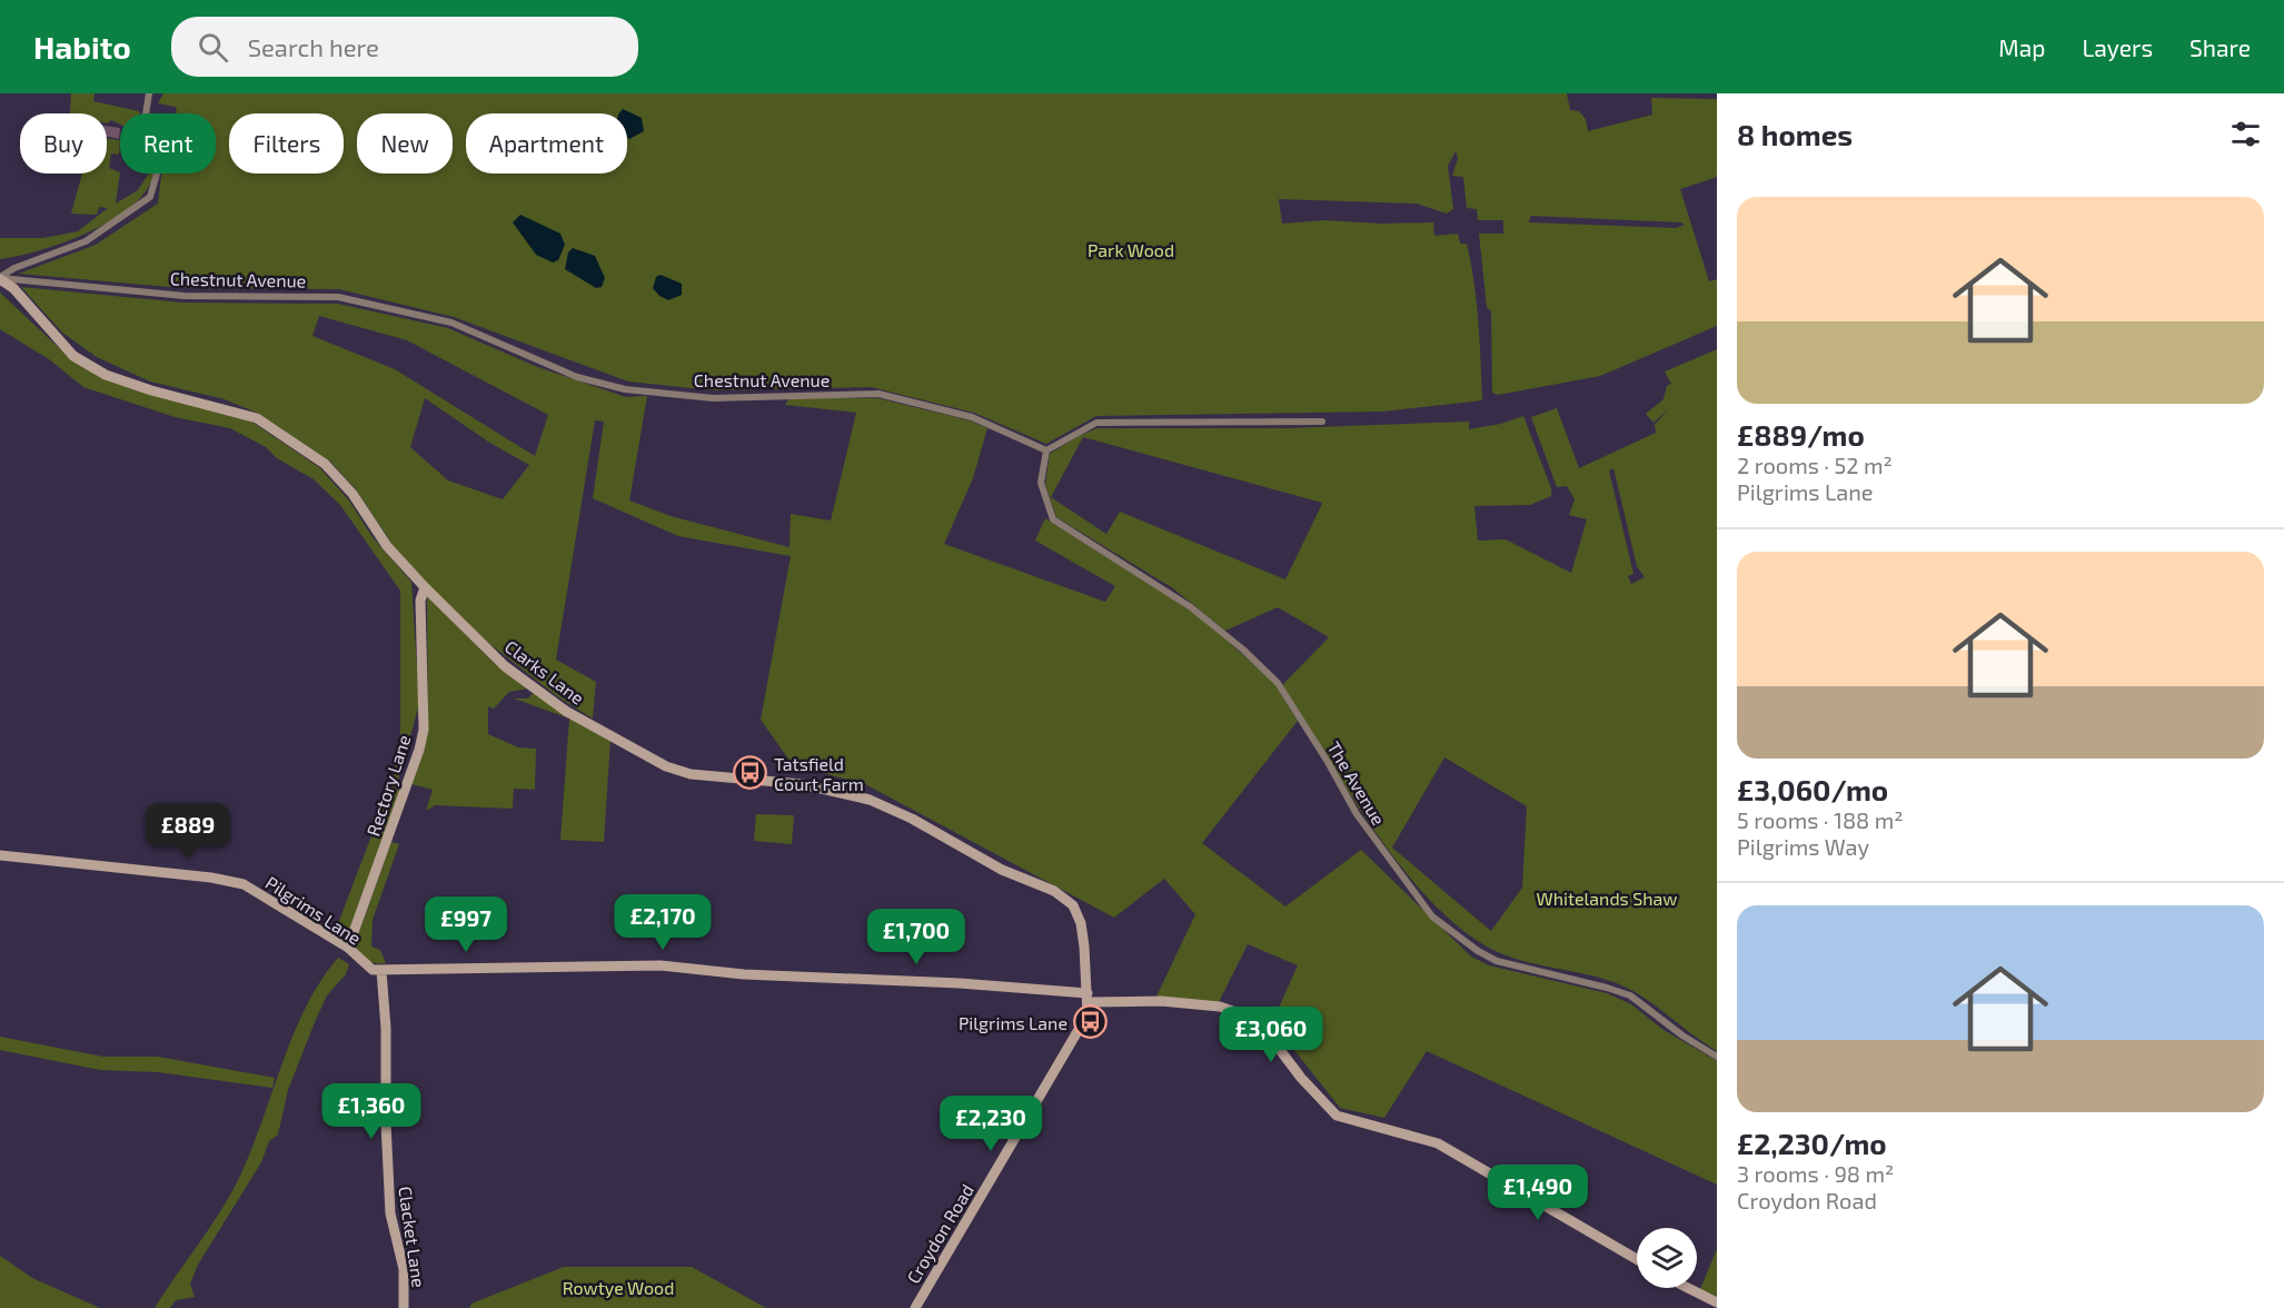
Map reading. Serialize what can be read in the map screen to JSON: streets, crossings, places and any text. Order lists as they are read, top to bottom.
{
  "streets": {
    "street": [
      "Chestnut Avenue",
      "Clarks Lane",
      "The Avenue",
      "Rectory Lane",
      "Pilgrims Lane",
      "Croydon Road",
      "Clacket Lane"
    ]
  },
  "crossings": [
    ["Chestnut Avenue", "Clarks Lane"],
    ["Chestnut Avenue", "The Avenue"],
    ["Clarks Lane", "Rectory Lane"],
    ["Clarks Lane", "Croydon Road"],
    ["Rectory Lane", "Pilgrims Lane"],
    ["Pilgrims Lane", "Clacket Lane"]
  ],
  "parks": ["Park Wood", "Whitelands Shaw", "Rowtye Wood"],
  "places": {
    "bus stop": ["Tatsfield Court Farm", "Pilgrims Lane"]
  },
  "page": {
    "header": "Habito",
    "search": "Search here",
    "nav": ["Map", "Layers", "Share"],
    "heading": "8 homes",
    "chip": [
      "Buy",
      "Rent",
      "Filters",
      "New",
      "Apartment"
    ],
    "list": [
      {
        "name": "£889/mo",
        "note": "2 rooms · 52 m² · Pilgrims Lane"
      },
      {
        "name": "£3,060/mo",
        "note": "5 rooms · 188 m² · Pilgrims Way"
      },
      {
        "name": "£2,230/mo",
        "note": "3 rooms · 98 m² · Croydon Road"
      }
    ],
    "price": [
      "£889",
      "£2,170",
      "£997",
      "£1,700",
      "£3,060",
      "£1,360",
      "£2,230",
      "£1,490"
    ]
  }
}
